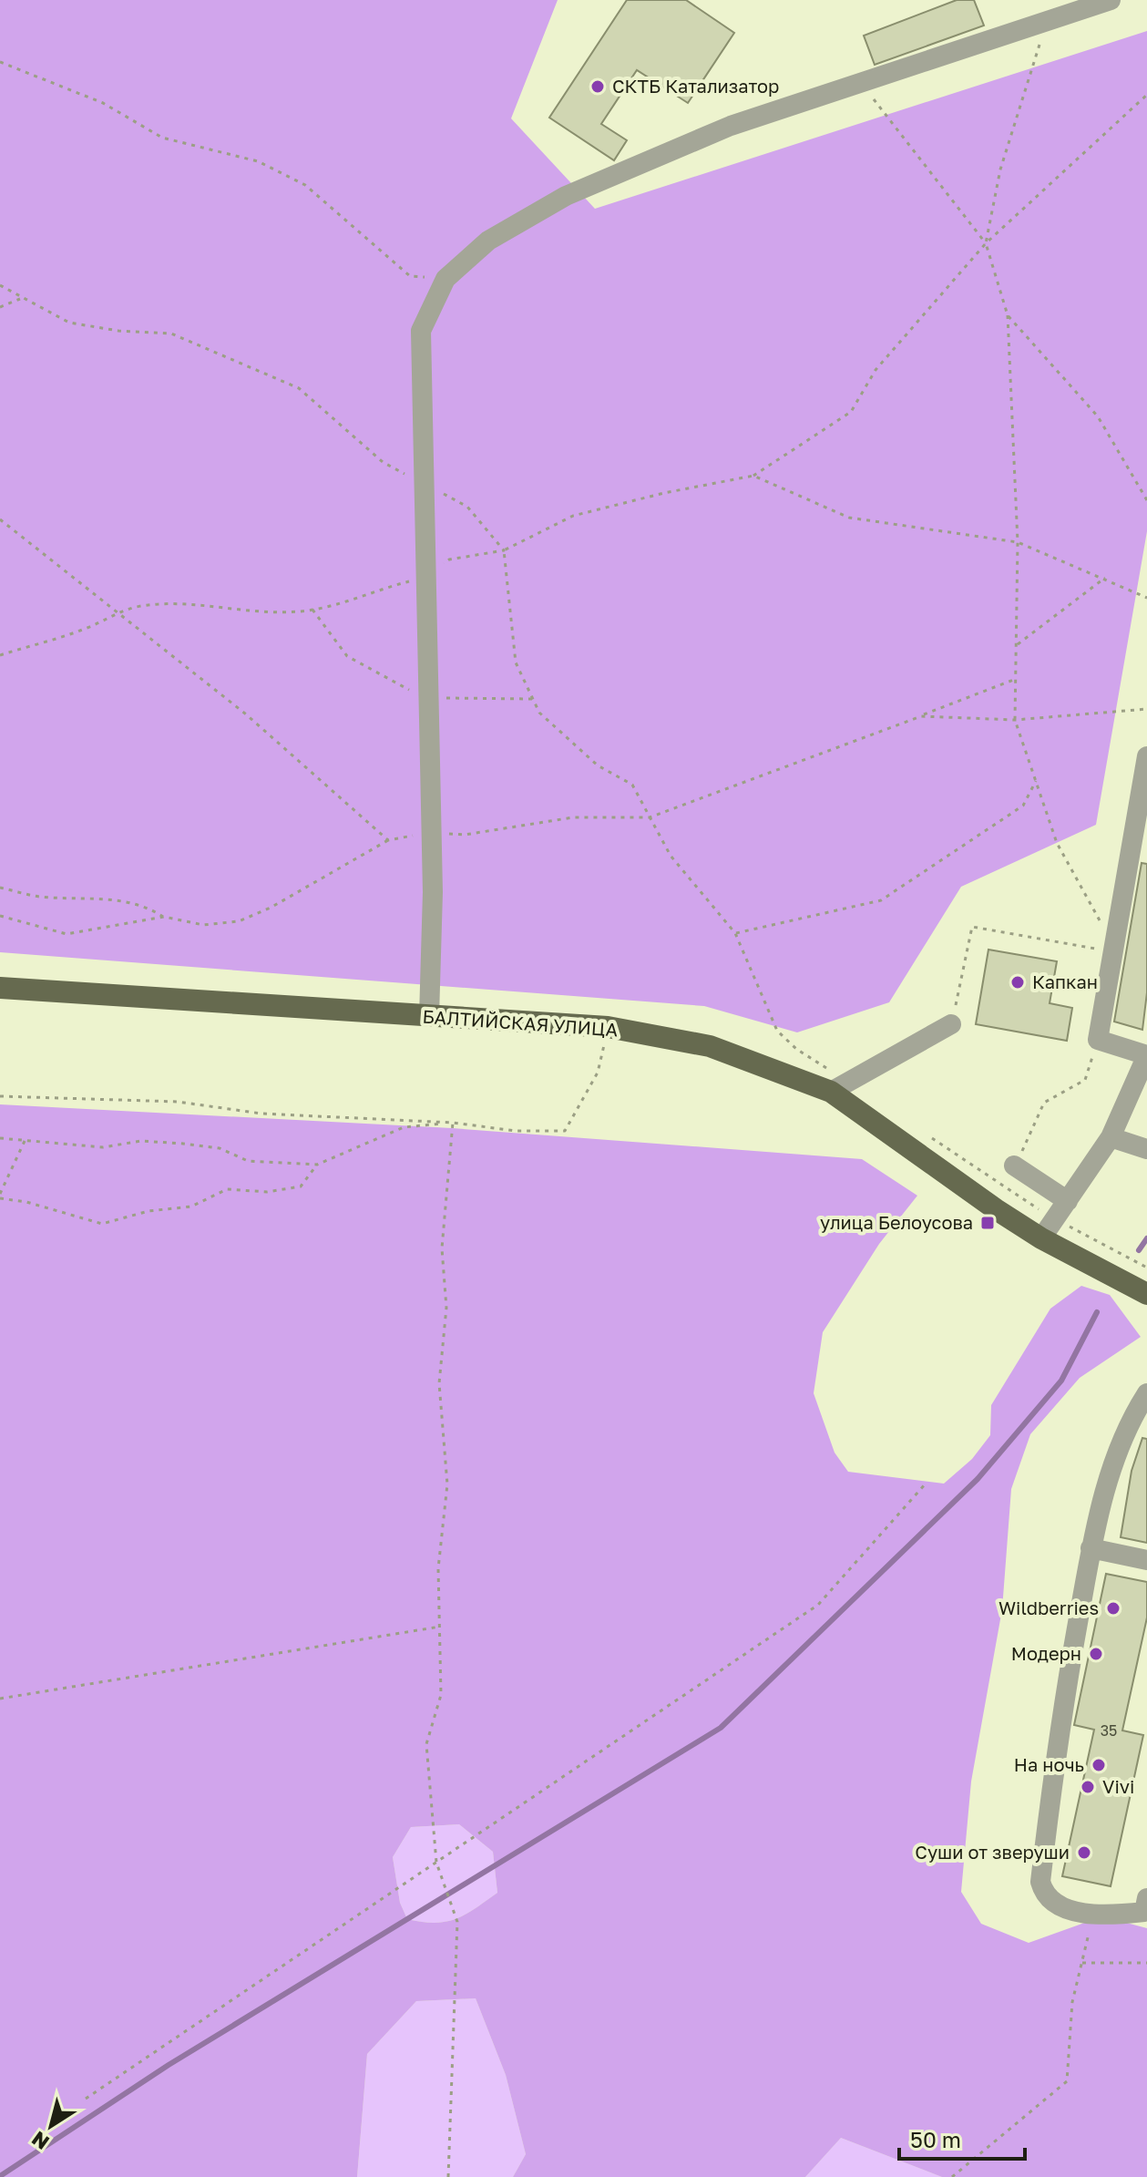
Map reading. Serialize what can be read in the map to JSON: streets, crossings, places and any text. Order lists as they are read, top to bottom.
{
  "streets": {
    "main road": ["БАЛТИЙСКАЯ УЛИЦА"]
  },
  "places": {
    "other": [
      "СКТБ Катализатор",
      "Капкан",
      "Wildberries",
      "Модерн",
      "На ночь",
      "Vivi",
      "Суши от зверуши"
    ],
    "transit": ["улица Белоусова"]
  },
  "house_numbers": ["35"],
  "scale_bar": "50 m",
  "north": "bottom left"
}
